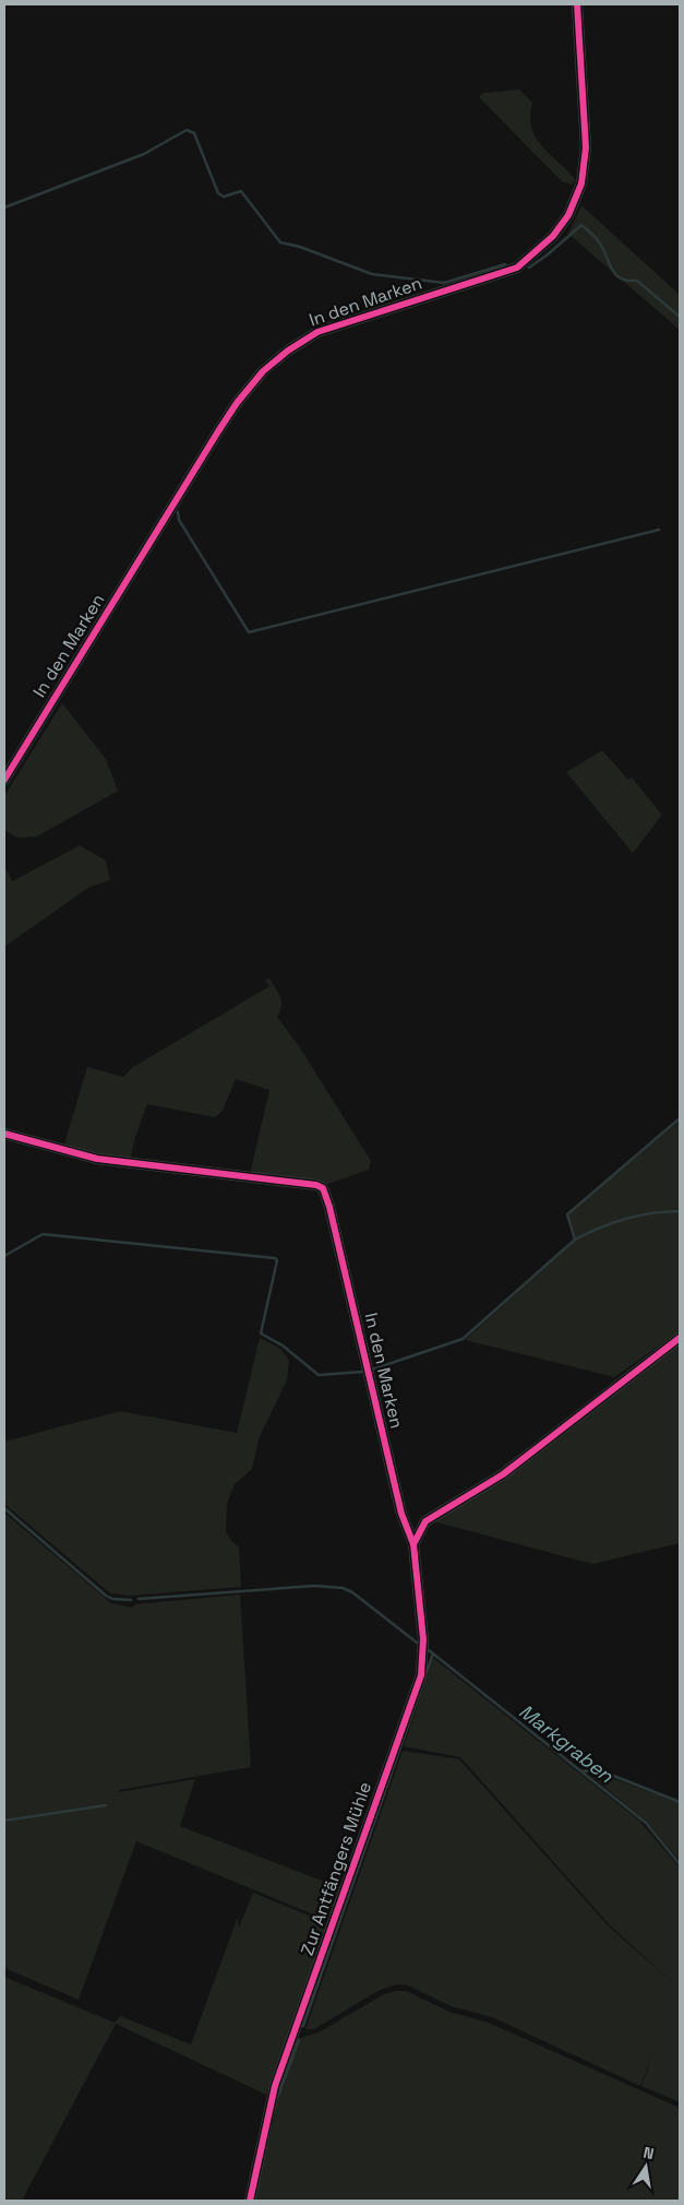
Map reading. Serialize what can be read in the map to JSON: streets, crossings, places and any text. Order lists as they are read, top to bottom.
{
  "streets": {
    "street": ["In den Marken", "Zur Antfängers Mühle"]
  },
  "crossings": [
    ["In den Marken", "Zur Antfängers Mühle"]
  ],
  "water": ["Markgraben"],
  "north": "top"
}
